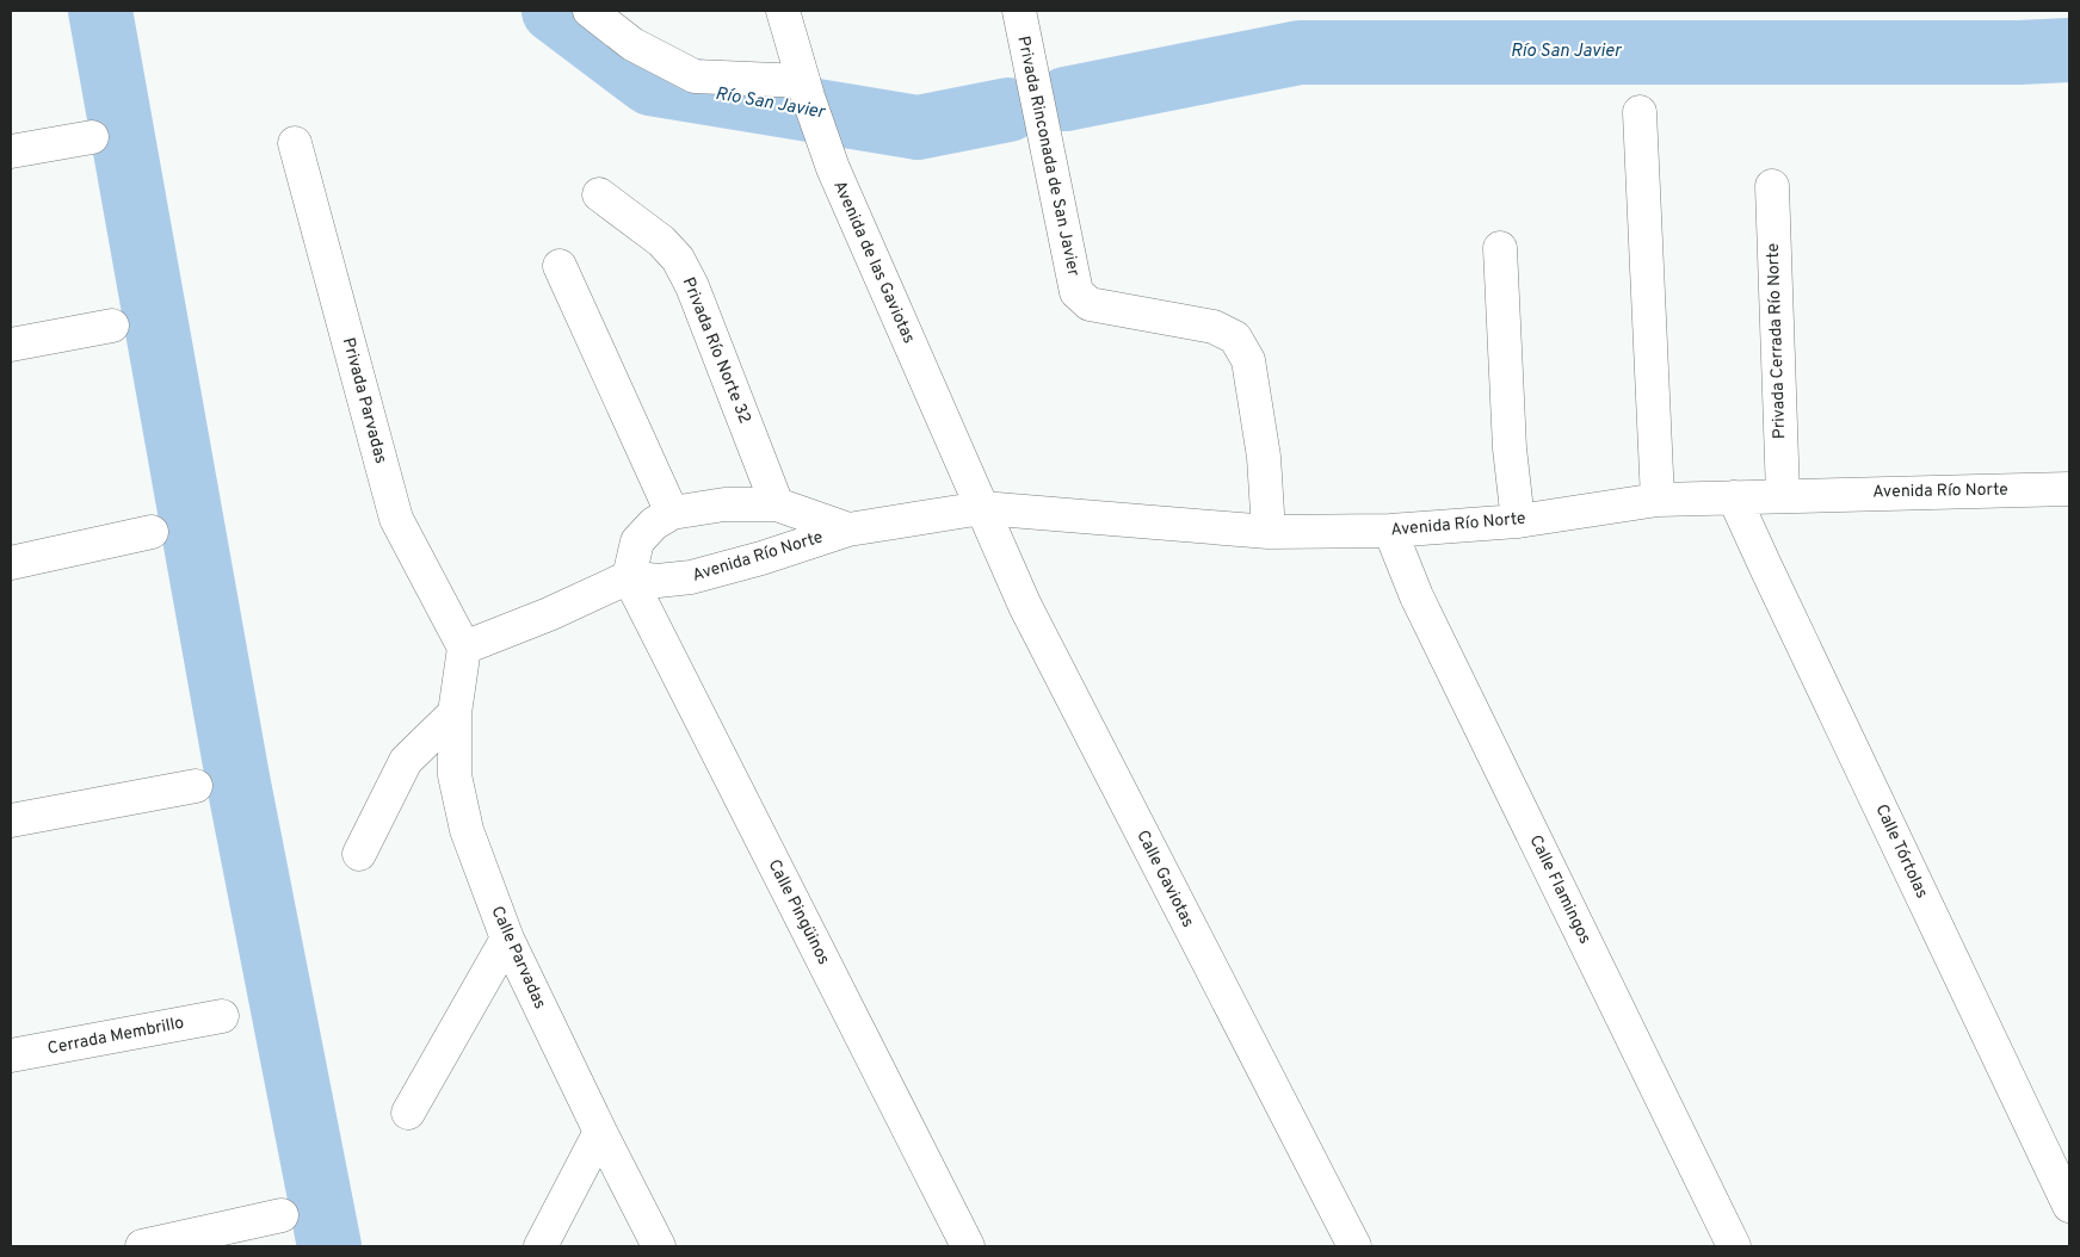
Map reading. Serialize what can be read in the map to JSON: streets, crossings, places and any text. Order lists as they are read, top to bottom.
{
  "streets": {
    "street": [
      "Privada Rinconada de San Javier",
      "Avenida de las Gaviotas",
      "Privada Cerrada Río Norte",
      "Privada Río Norte 32",
      "Privada Parvadas",
      "Avenida Río Norte",
      "Calle Tórtolas",
      "Calle Gaviotas",
      "Calle Flamingos",
      "Calle Pingüinos",
      "Calle Parvadas",
      "Cerrada Membrillo"
    ]
  },
  "crossings": [
    ["Privada Rinconada de San Javier", "Avenida Río Norte"],
    ["Avenida de las Gaviotas", "Avenida Río Norte"],
    ["Avenida de las Gaviotas", "Calle Gaviotas"],
    ["Privada Cerrada Río Norte", "Avenida Río Norte"],
    ["Privada Río Norte 32", "Avenida Río Norte"],
    ["Privada Parvadas", "Calle Parvadas"],
    ["Avenida Río Norte", "Calle Tórtolas"],
    ["Avenida Río Norte", "Calle Gaviotas"],
    ["Avenida Río Norte", "Calle Flamingos"],
    ["Avenida Río Norte", "Calle Pingüinos"]
  ],
  "water": ["Río San Javier"]
}
